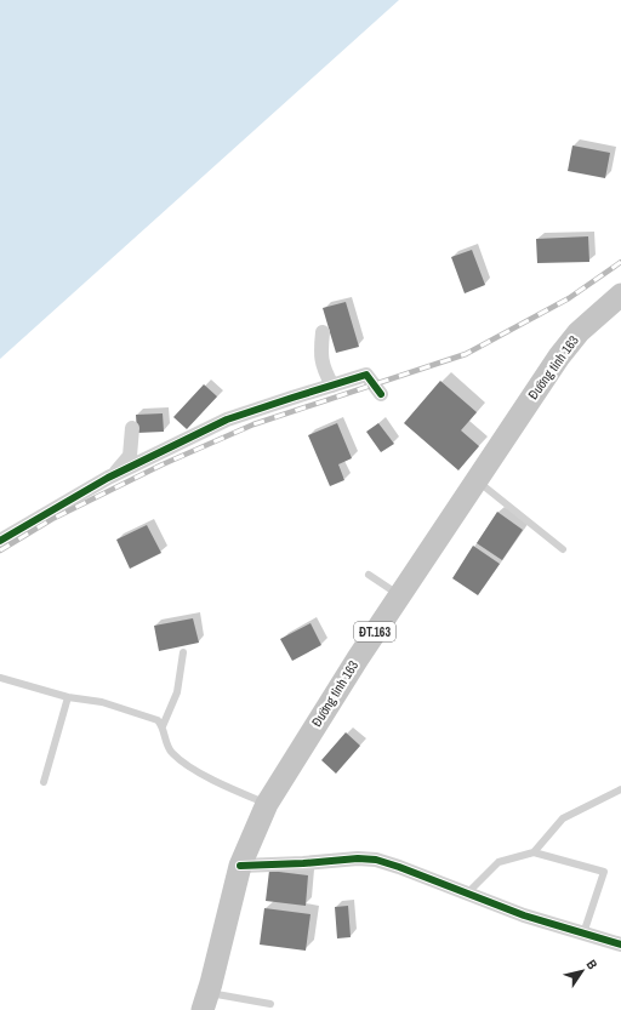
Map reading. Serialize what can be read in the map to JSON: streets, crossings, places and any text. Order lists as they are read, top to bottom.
{
  "streets": {
    "main road": ["Đường tỉnh 163", "ĐT.163"]
  },
  "north": "top right"
}
